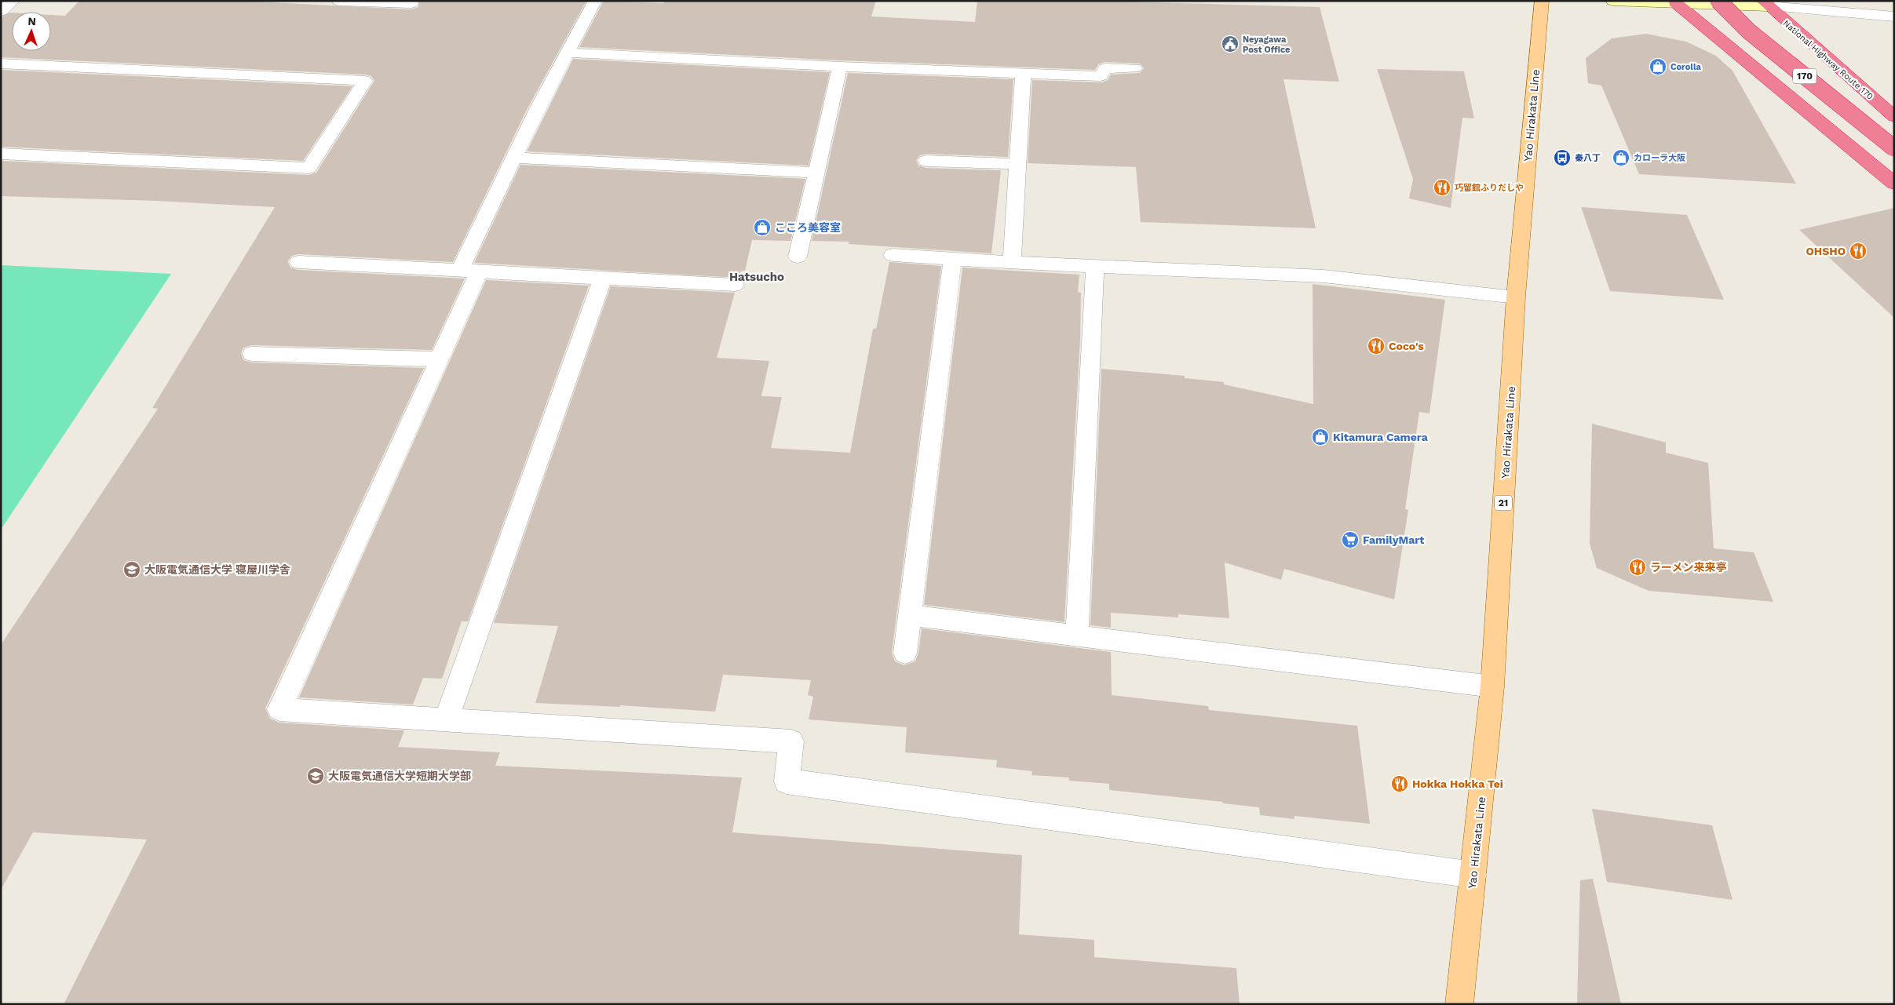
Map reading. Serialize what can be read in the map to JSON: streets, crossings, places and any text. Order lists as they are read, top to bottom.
{
  "streets": {
    "highway": ["National Highway Route 170", "170"],
    "main road": ["Yao Hirakata Line", "21"]
  },
  "districts": ["Hatsucho"],
  "places": {
    "public building": ["Neyagawa Post Office"],
    "shop": [
      "Corolla",
      "カローラ大阪",
      "こころ美容室",
      "Kitamura Camera"
    ],
    "bus stop": ["秦八丁"],
    "restaurant": [
      "巧留館ふりだしや",
      "OHSHO",
      "Coco's",
      "ラーメン来来亭",
      "Hokka Hokka Tei"
    ],
    "supermarket": ["FamilyMart"],
    "school or university": ["大阪電気通信大学 寝屋川学舎", "大阪電気通信大学短期大学部"]
  },
  "north": "top"
}
